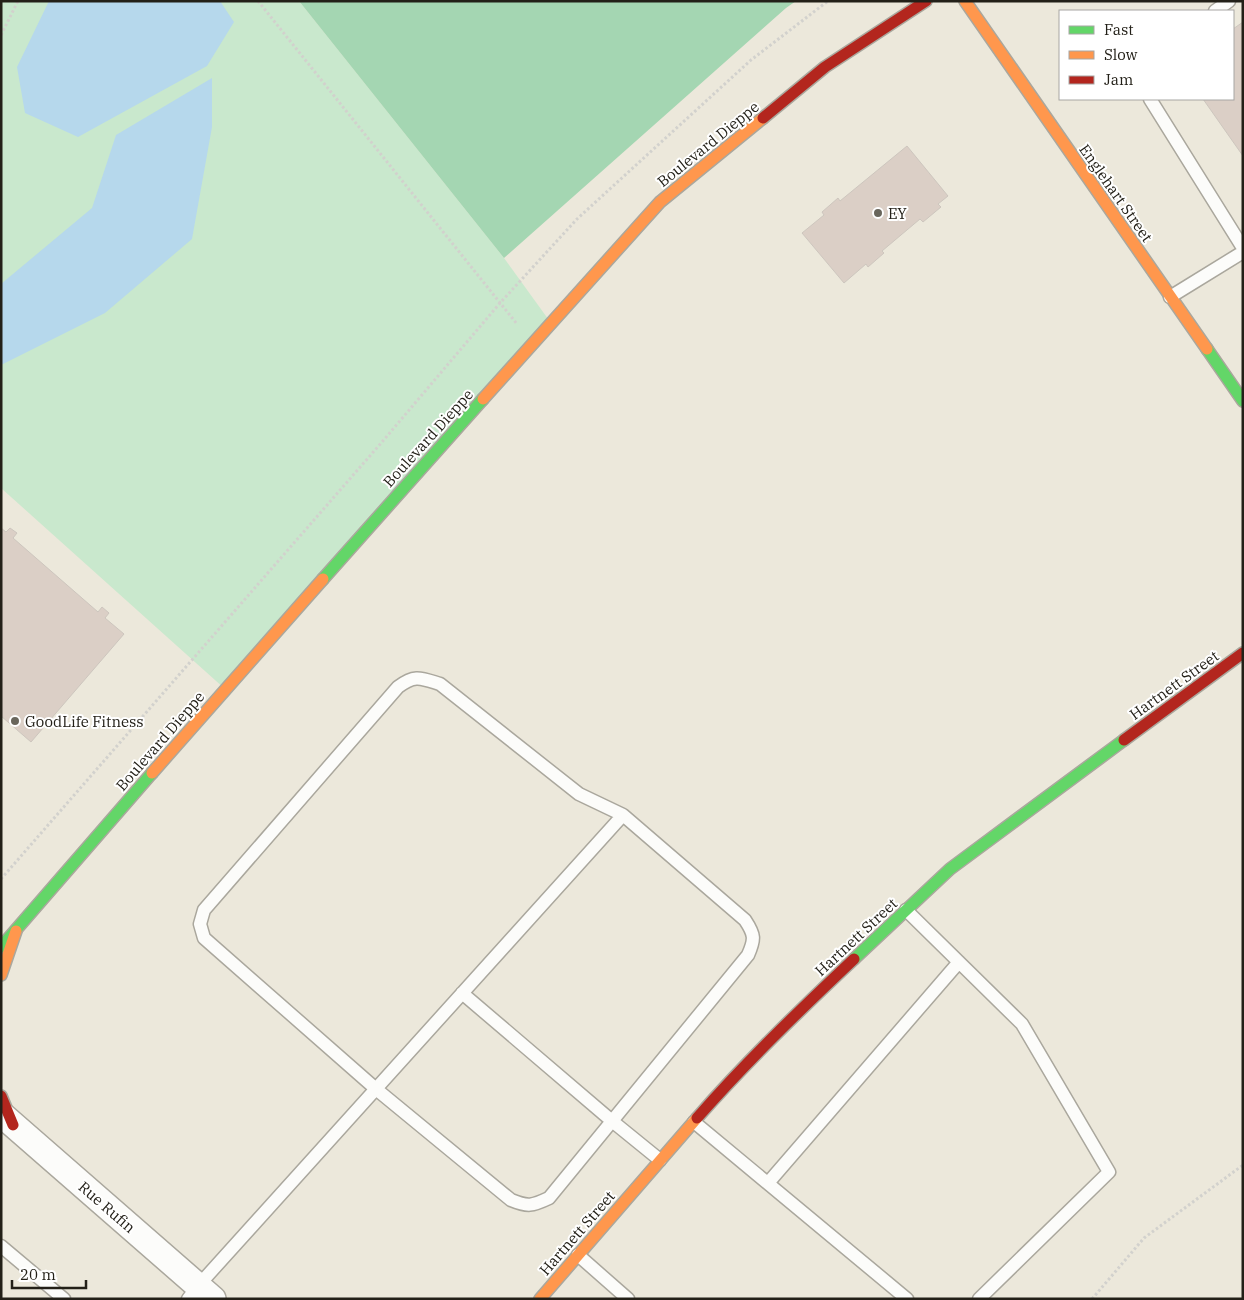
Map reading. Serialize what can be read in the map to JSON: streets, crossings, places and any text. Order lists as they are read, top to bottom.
{
  "streets": {
    "street": [
      "Boulevard Dieppe",
      "Englehart Street",
      "Hartnett Street",
      "Rue Rufin"
    ]
  },
  "places": ["EY", "GoodLife Fitness"],
  "legend": ["Fast", "Slow", "Jam"],
  "scale_bar": "20 m"
}
